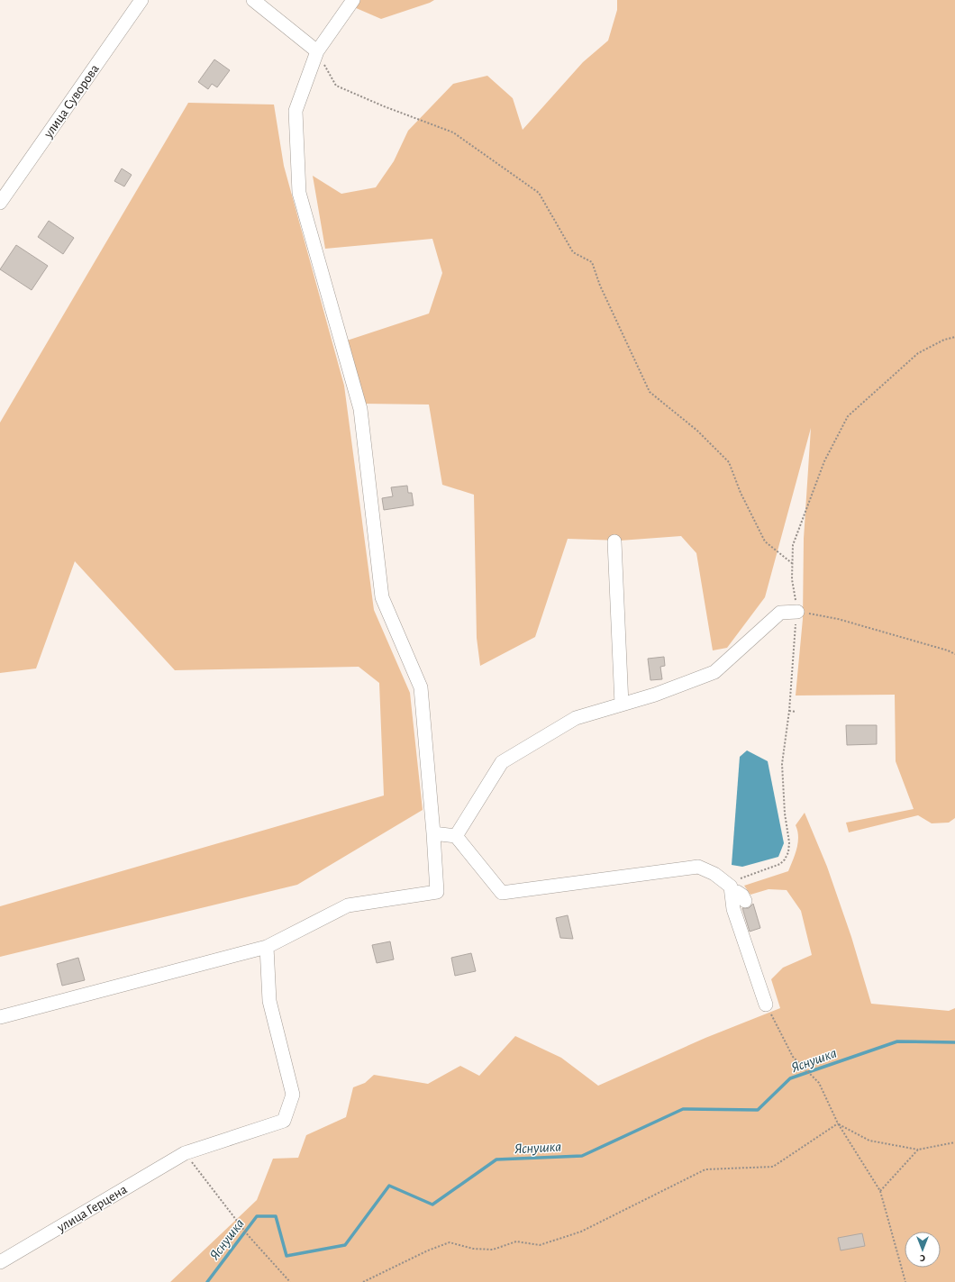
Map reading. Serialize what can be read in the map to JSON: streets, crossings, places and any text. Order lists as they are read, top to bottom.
{
  "streets": {
    "street": ["улица Суворова", "улица Герцена"]
  },
  "water": ["Яснушка"],
  "north": "bottom"
}
